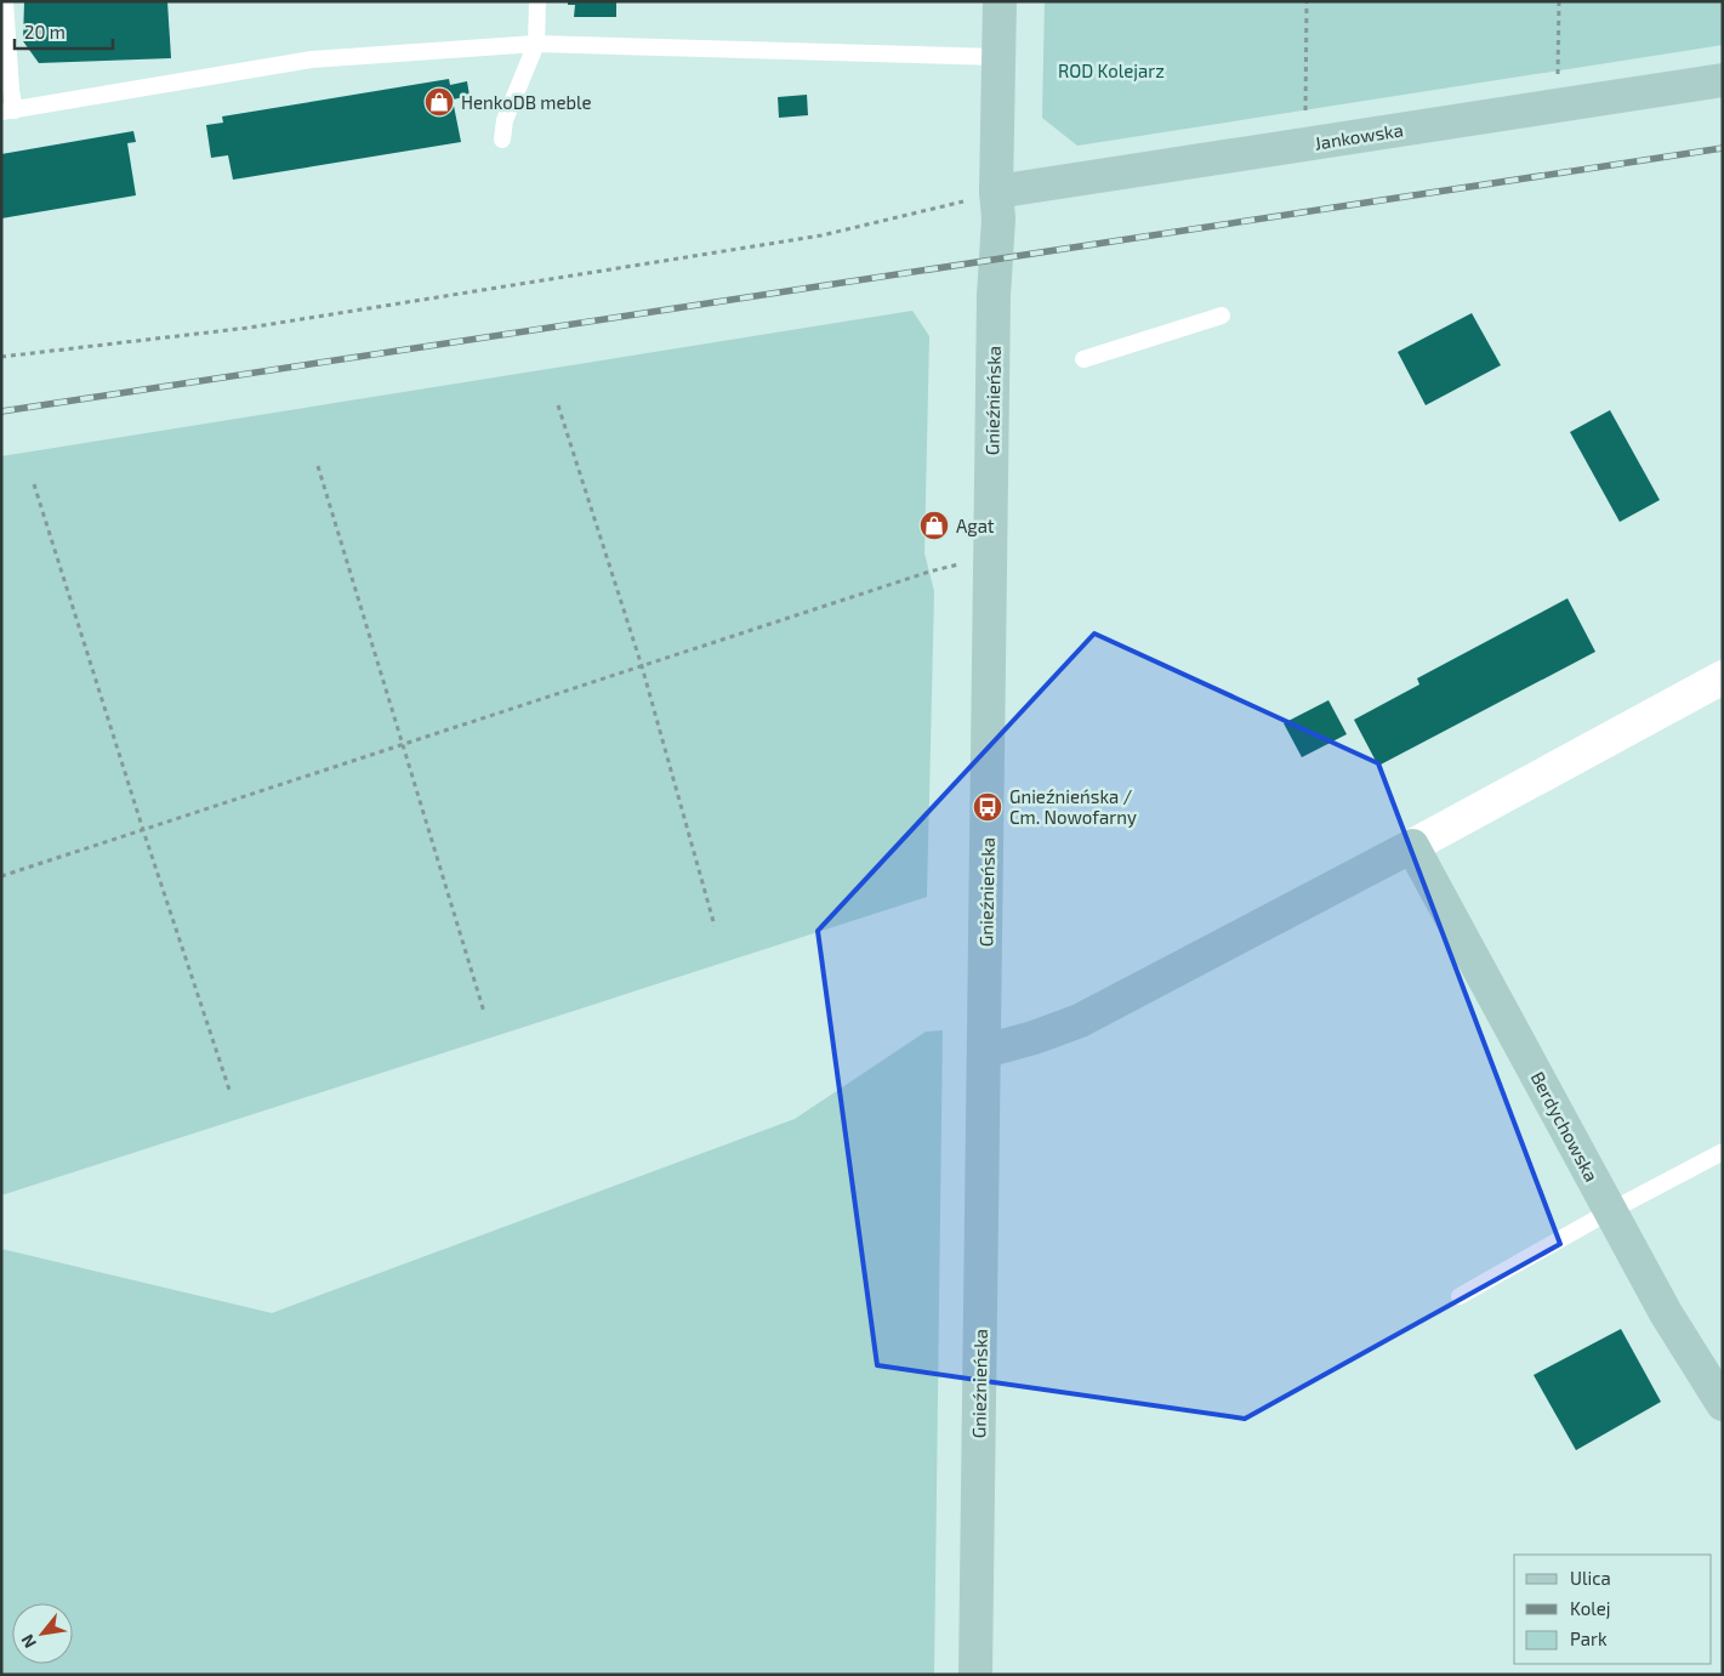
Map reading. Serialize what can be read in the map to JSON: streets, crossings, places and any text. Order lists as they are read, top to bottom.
{
  "streets": {
    "street": ["Jankowska", "Gnieźnieńska", "Berdychowska"]
  },
  "crossings": [
    ["Jankowska", "Gnieźnieńska"]
  ],
  "parks": ["ROD Kolejarz"],
  "places": {
    "shop": ["HenkoDB meble", "Agat"],
    "bus stop": ["Gnieźnieńska / Cm. Nowofarny"]
  },
  "legend": ["Ulica", "Kolej", "Park"],
  "scale_bar": "20 m",
  "north": "bottom left"
}
